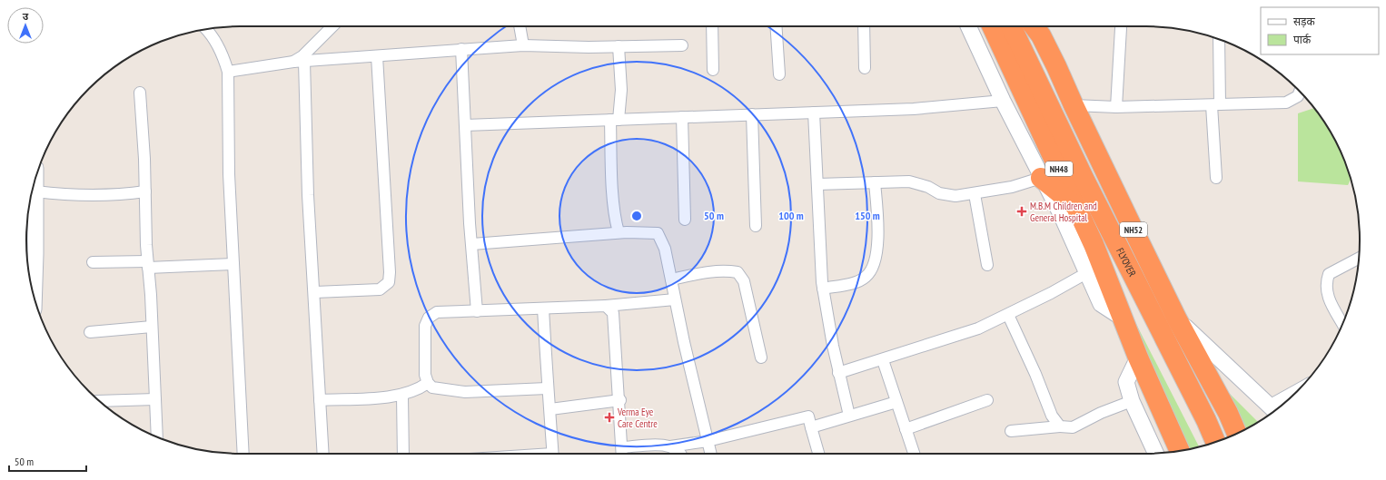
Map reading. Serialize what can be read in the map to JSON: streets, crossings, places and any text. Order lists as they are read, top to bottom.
{
  "streets": {
    "highway": ["NH48", "NH52", "FLYOVER"]
  },
  "places": {
    "health": ["M.B.M Children and General Hospital", "Verma Eye Care Centre"]
  },
  "legend": ["सड़क", "पार्क"],
  "scale_bar": "50 m",
  "north": "top",
  "rings": ["50 m", "100 m", "150 m"]
}
